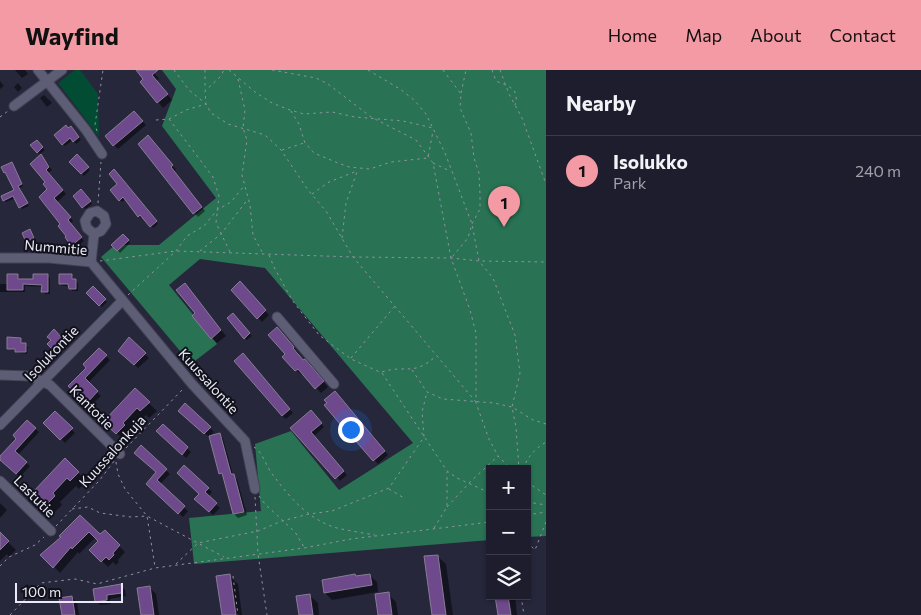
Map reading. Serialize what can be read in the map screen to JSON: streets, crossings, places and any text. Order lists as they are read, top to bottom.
{
  "streets": {
    "street": [
      "Nummitie",
      "Isolukontie",
      "Kuussalontie",
      "Kantotie",
      "Lastutie"
    ],
    "path": ["Kuussalonkuja"]
  },
  "crossings": [
    ["Nummitie", "Isolukontie"],
    ["Nummitie", "Kuussalontie"],
    ["Isolukontie", "Kuussalontie"],
    ["Isolukontie", "Kantotie"],
    ["Kuussalontie", "Kuussalonkuja"],
    ["Kantotie", "Kuussalonkuja"],
    ["Kuussalonkuja", "Lastutie"]
  ],
  "scale_bar": "100 m",
  "page": {
    "header": "Wayfind",
    "nav": [
      "Home",
      "Map",
      "About",
      "Contact"
    ],
    "heading": "Nearby",
    "list": [
      {
        "mark": "1",
        "name": "Isolukko",
        "note": "Park",
        "value": "240 m"
      }
    ],
    "pins": "1",
    "map_buttons": ["+", "−"],
    "scale": "100 m"
  }
}
